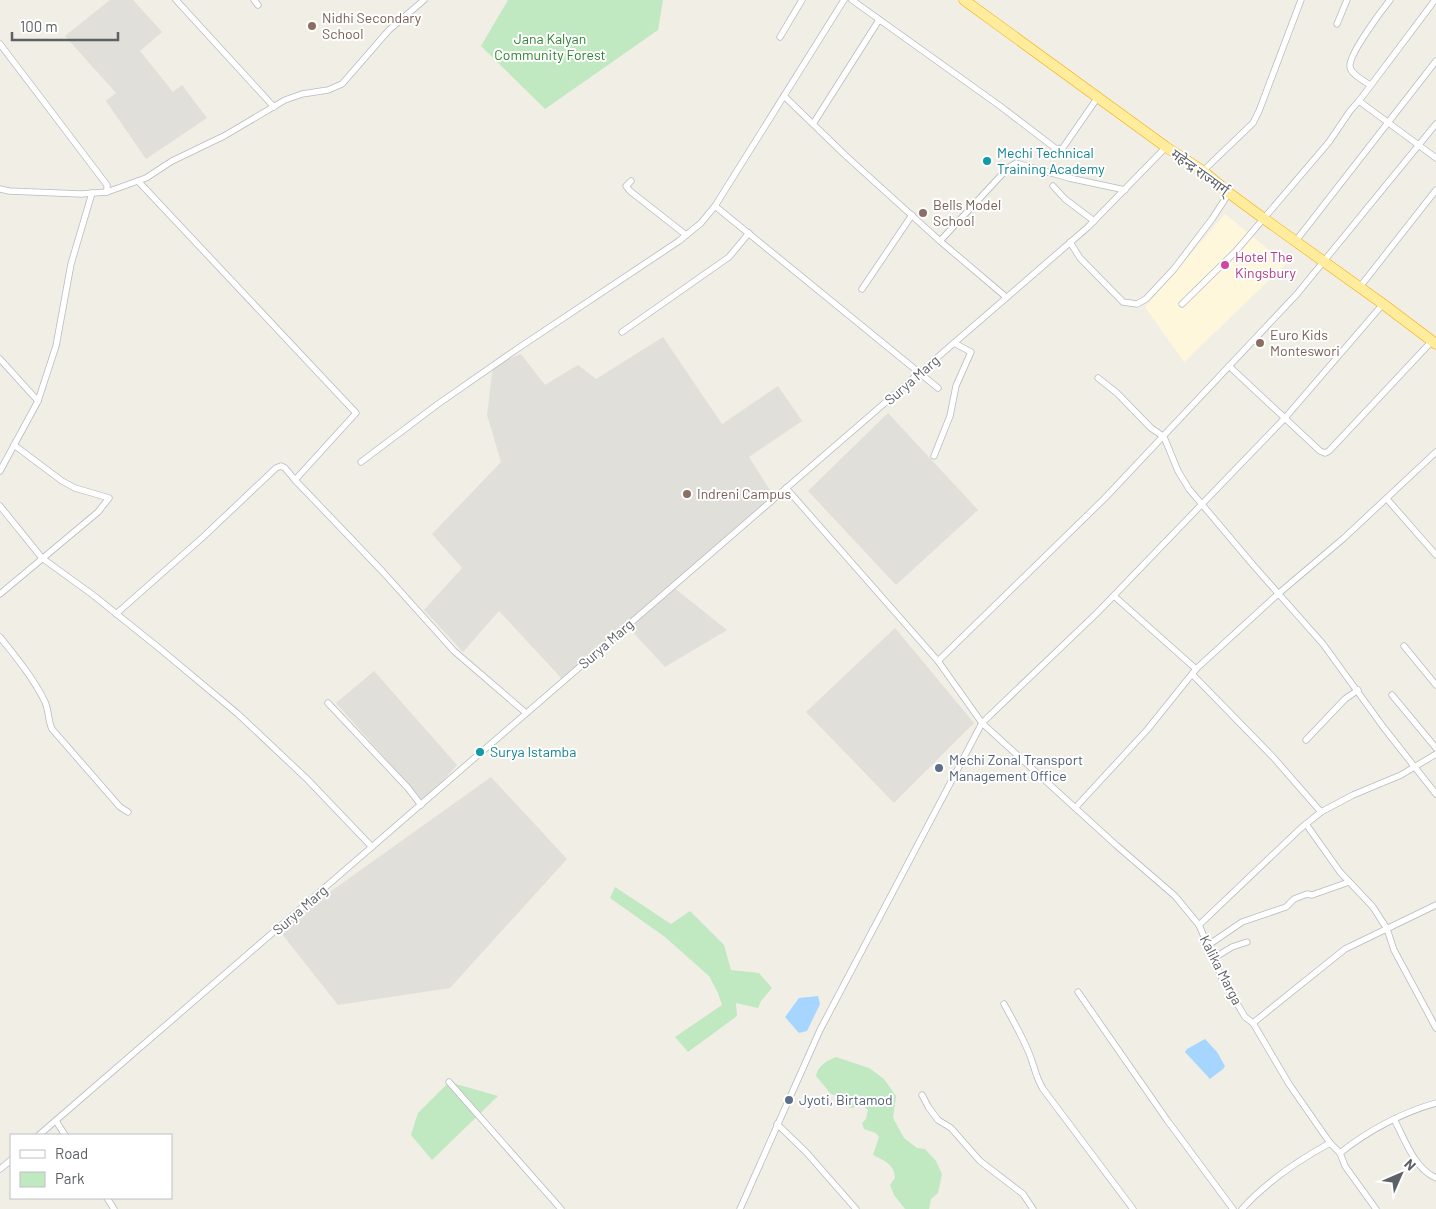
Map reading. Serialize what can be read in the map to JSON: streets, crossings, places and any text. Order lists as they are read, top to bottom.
{
  "streets": {
    "highway": ["महेन्द्र राज्मार्ग्"],
    "street": ["Surya Marg", "Kalika Marga"]
  },
  "crossings": [
    ["महेन्द्र राज्मार्ग्", "Surya Marg"]
  ],
  "parks": ["Jana Kalyan Community Forest"],
  "places": [
    "Nidhi Secondary School",
    "Mechi Technical Training Academy",
    "Bells Model School",
    "Hotel The Kingsbury",
    "Euro Kids Monteswori",
    "Indreni Campus",
    "Surya Istamba",
    "Mechi Zonal Transport Management Office",
    "Jyoti, Birtamod"
  ],
  "legend": ["Road", "Park"],
  "scale_bar": "100 m",
  "north": "top right"
}
